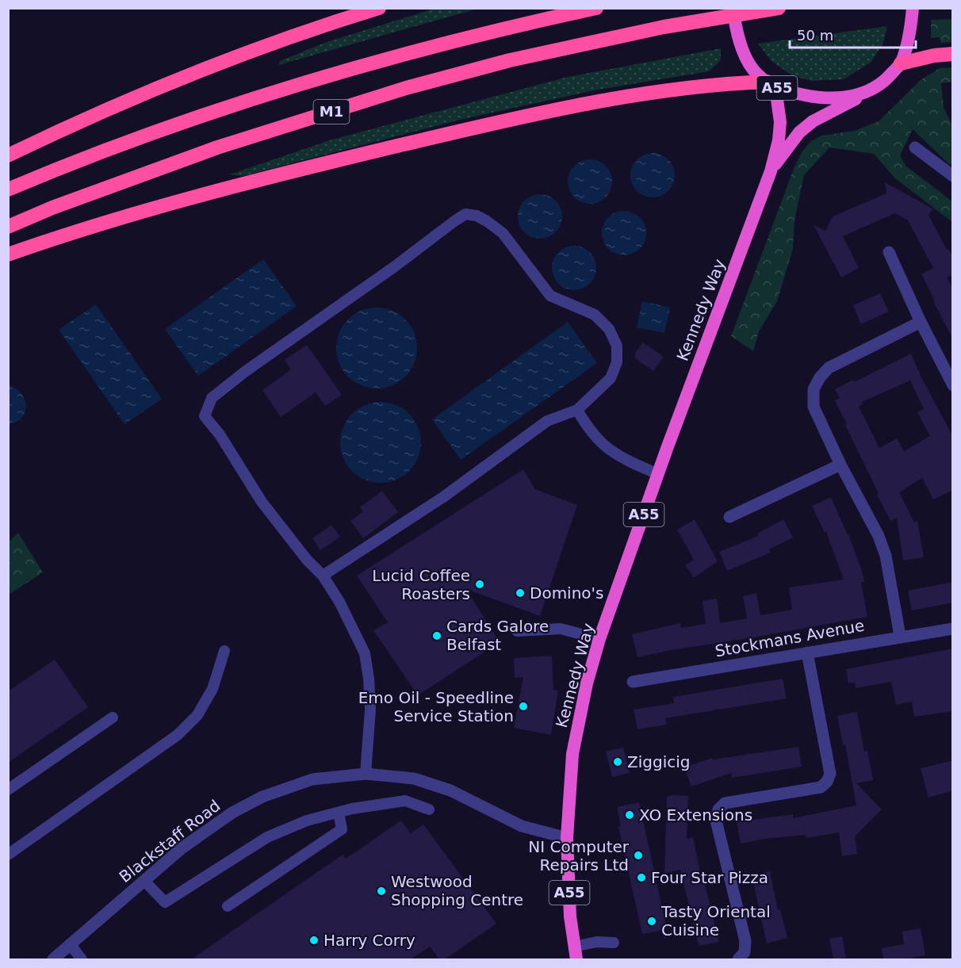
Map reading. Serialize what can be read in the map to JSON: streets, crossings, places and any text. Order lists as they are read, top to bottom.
{
  "streets": {
    "highway": ["A55", "M1", "Kennedy Way"],
    "street": ["Stockmans Avenue", "Blackstaff Road"]
  },
  "crossings": [
    ["A55", "Kennedy Way"],
    ["Kennedy Way", "Blackstaff Road"]
  ],
  "places": [
    "Lucid Coffee Roasters",
    "Domino's",
    "Cards Galore Belfast",
    "Emo Oil - Speedline Service Station",
    "Ziggicig",
    "XO Extensions",
    "NI Computer Repairs Ltd",
    "Four Star Pizza",
    "Westwood Shopping Centre",
    "Tasty Oriental Cuisine",
    "Harry Corry"
  ],
  "scale_bar": "50 m"
}
